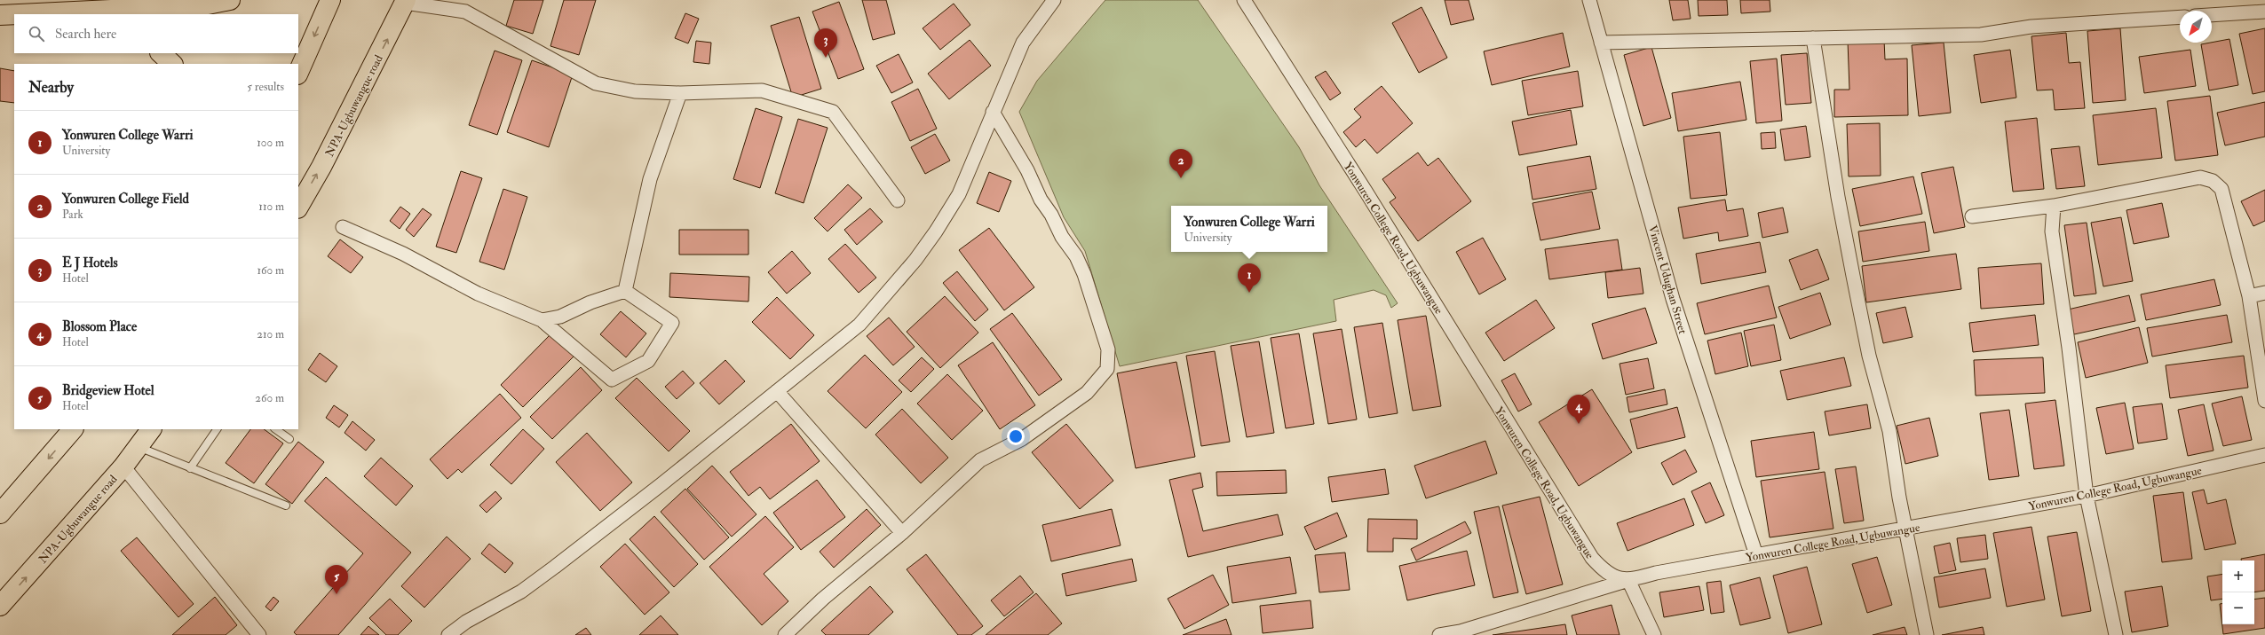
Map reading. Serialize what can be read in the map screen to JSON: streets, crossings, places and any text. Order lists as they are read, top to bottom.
{
  "streets": {
    "main road": ["NPA-Ugbuwangue road"],
    "street": ["Yonwuren College Road, Ugbuwangue", "Vincent Udughan Street"]
  },
  "crossings": [
    ["Yonwuren College Road, Ugbuwangue", "Vincent Udughan Street"]
  ],
  "north": "bottom left",
  "page": {
    "search": "Search here",
    "pins": [
      "3",
      "2",
      "1",
      "4",
      "5"
    ],
    "heading": ["Nearby", "5 results"],
    "list": [
      {
        "mark": "1",
        "name": "Yonwuren College Warri",
        "note": "University",
        "value": "100 m"
      },
      {
        "mark": "2",
        "name": "Yonwuren College Field",
        "note": "Park",
        "value": "110 m"
      },
      {
        "mark": "3",
        "name": "E J Hotels",
        "note": "Hotel",
        "value": "160 m"
      },
      {
        "mark": "4",
        "name": "Blossom Place",
        "note": "Hotel",
        "value": "210 m"
      },
      {
        "mark": "5",
        "name": "Bridgeview Hotel",
        "note": "Hotel",
        "value": "260 m"
      }
    ],
    "popup": ["Yonwuren College Warri", "University"],
    "map_buttons": ["+", "−"]
  }
}
